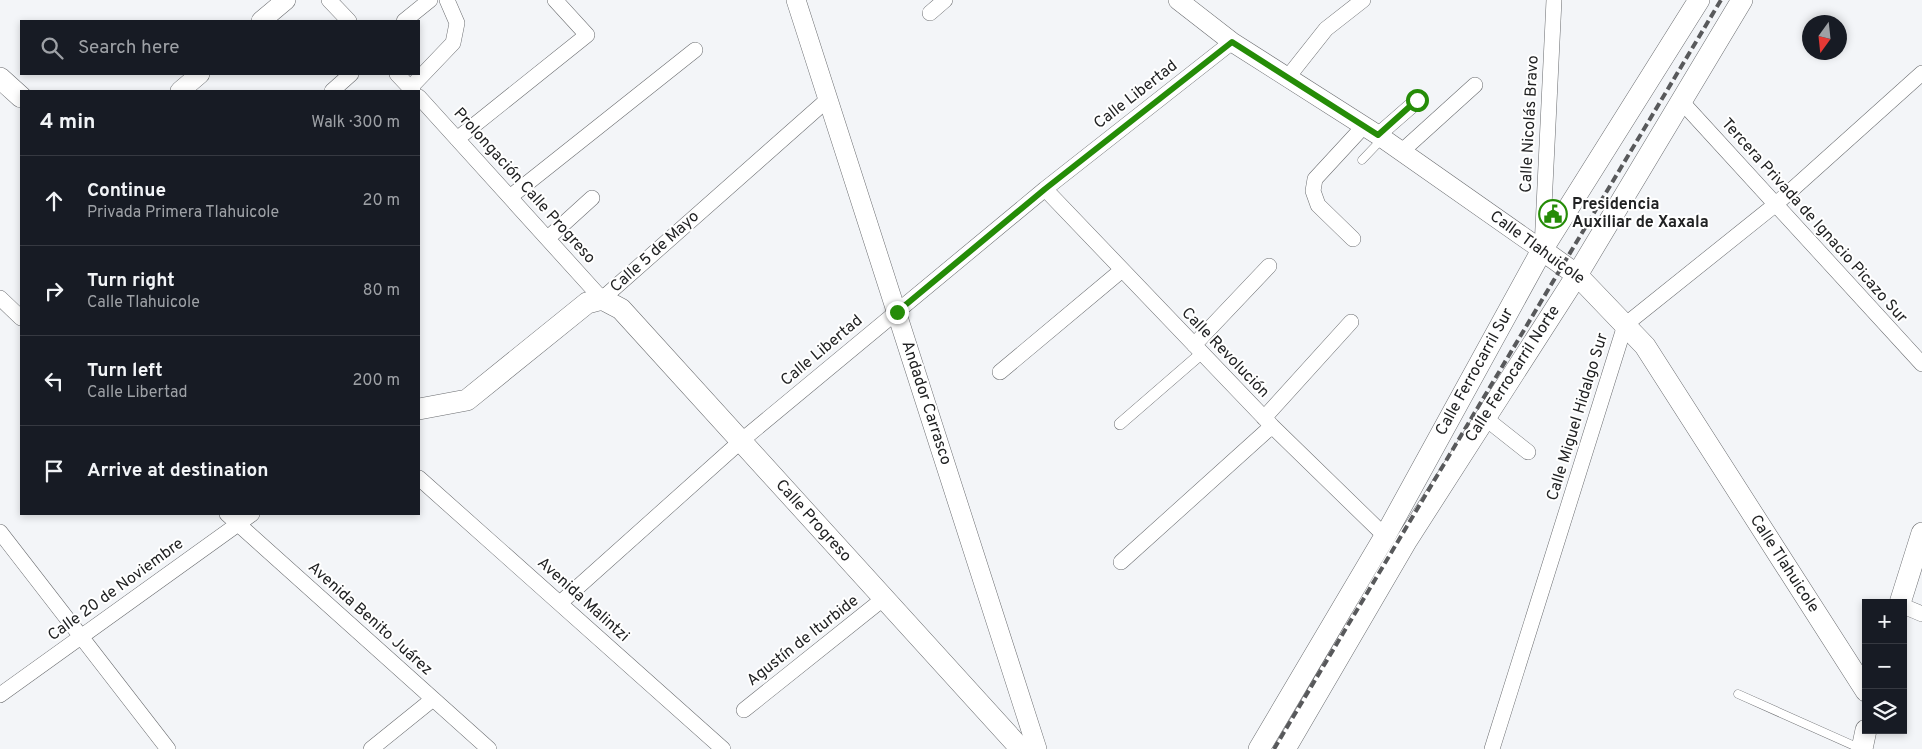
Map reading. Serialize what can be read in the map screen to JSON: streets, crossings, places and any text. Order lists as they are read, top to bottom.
{
  "streets": {
    "main road": [
      "Calle Tlahuicole",
      "Calle 5 de Mayo",
      "Calle Ferrocarril Sur",
      "Calle Ferrocarril Norte",
      "Calle Progreso"
    ],
    "street": [
      "Calle Libertad",
      "Calle Nicolás Bravo",
      "Prolongación Calle Progreso",
      "Tercera Privada de Ignacio Picazo Sur",
      "Calle Revolución",
      "Andador Carrasco",
      "Calle Miguel Hidalgo Sur",
      "Calle 20 de Noviembre",
      "Avenida Malintzi",
      "Avenida Benito Juárez",
      "Agustín de Iturbide"
    ]
  },
  "crossings": [
    ["Calle Libertad", "Calle Tlahuicole"],
    ["Calle Libertad", "Calle Revolución"],
    ["Calle Libertad", "Andador Carrasco"],
    ["Calle Libertad", "Calle Progreso"],
    ["Calle Libertad", "Avenida Malintzi"],
    ["Calle Nicolás Bravo", "Calle Tlahuicole"],
    ["Calle Nicolás Bravo", "Calle Ferrocarril Sur"],
    ["Prolongación Calle Progreso", "Calle 5 de Mayo"],
    ["Prolongación Calle Progreso", "Calle Progreso"],
    ["Tercera Privada de Ignacio Picazo Sur", "Calle Ferrocarril Norte"],
    ["Tercera Privada de Ignacio Picazo Sur", "Calle Miguel Hidalgo Sur"],
    ["Calle Tlahuicole", "Calle Ferrocarril Sur"],
    ["Calle Tlahuicole", "Calle Ferrocarril Norte"],
    ["Calle Tlahuicole", "Calle Miguel Hidalgo Sur"],
    ["Calle 5 de Mayo", "Andador Carrasco"],
    ["Calle 5 de Mayo", "Calle Progreso"],
    ["Calle Revolución", "Calle Ferrocarril Sur"],
    ["Calle Progreso", "Agustín de Iturbide"],
    ["Calle 20 de Noviembre", "Avenida Benito Juárez"]
  ],
  "places": {
    "public building": ["Presidencia Auxiliar de Xaxala"]
  },
  "north": "bottom",
  "page": {
    "search": "Search here",
    "heading": ["4 min", "Walk · 300 m"],
    "list": [
      ["Continue", "Privada Primera Tlahuicole", "20 m"],
      ["Turn right", "Calle Tlahuicole", "80 m"],
      ["Turn left", "Calle Libertad", "200 m"],
      "Arrive at destination"
    ],
    "map_buttons": ["+", "−"]
  }
}
